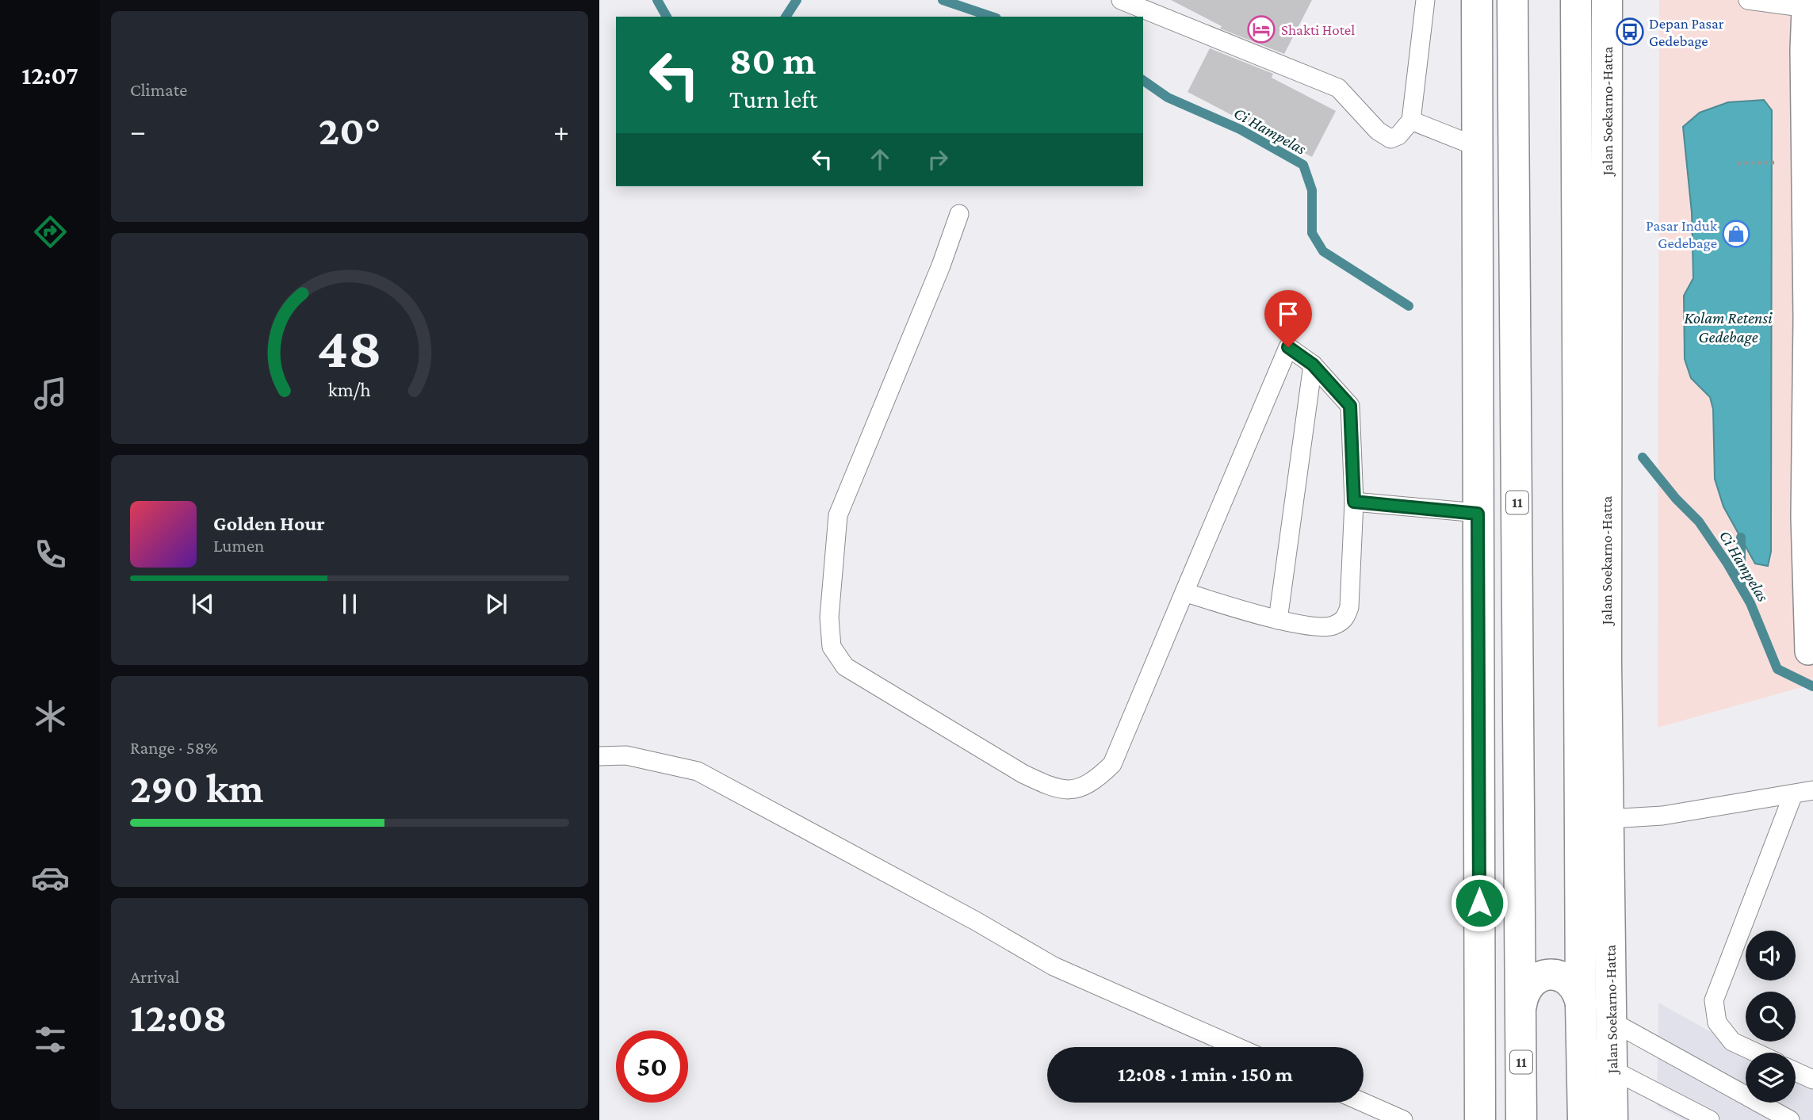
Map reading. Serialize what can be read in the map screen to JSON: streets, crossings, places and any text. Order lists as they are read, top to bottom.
{
  "streets": {
    "main road": ["Jalan Soekarno-Hatta", "11"]
  },
  "water": ["Ci Hampelas", "Kolam Retensi Gedebage"],
  "places": {
    "hotel": ["Shakti Hotel"],
    "bus stop": ["Depan Pasar Gedebage"],
    "shop": ["Pasar Induk Gedebage"]
  },
  "page": {
    "tabs": "12:07",
    "tile": [
      "Climate",
      ["Range · 58%", "290 km"],
      ["Arrival", "12:08"]
    ],
    "turn": ["80 m", "Turn left"],
    "heat": ["−", "20°", "+"],
    "song": ["Golden Hour", "Lumen"],
    "limit": "50",
    "trip": "12:08 · 1 min · 150 m",
    "gauge": ["48", "km/h"]
  }
}
